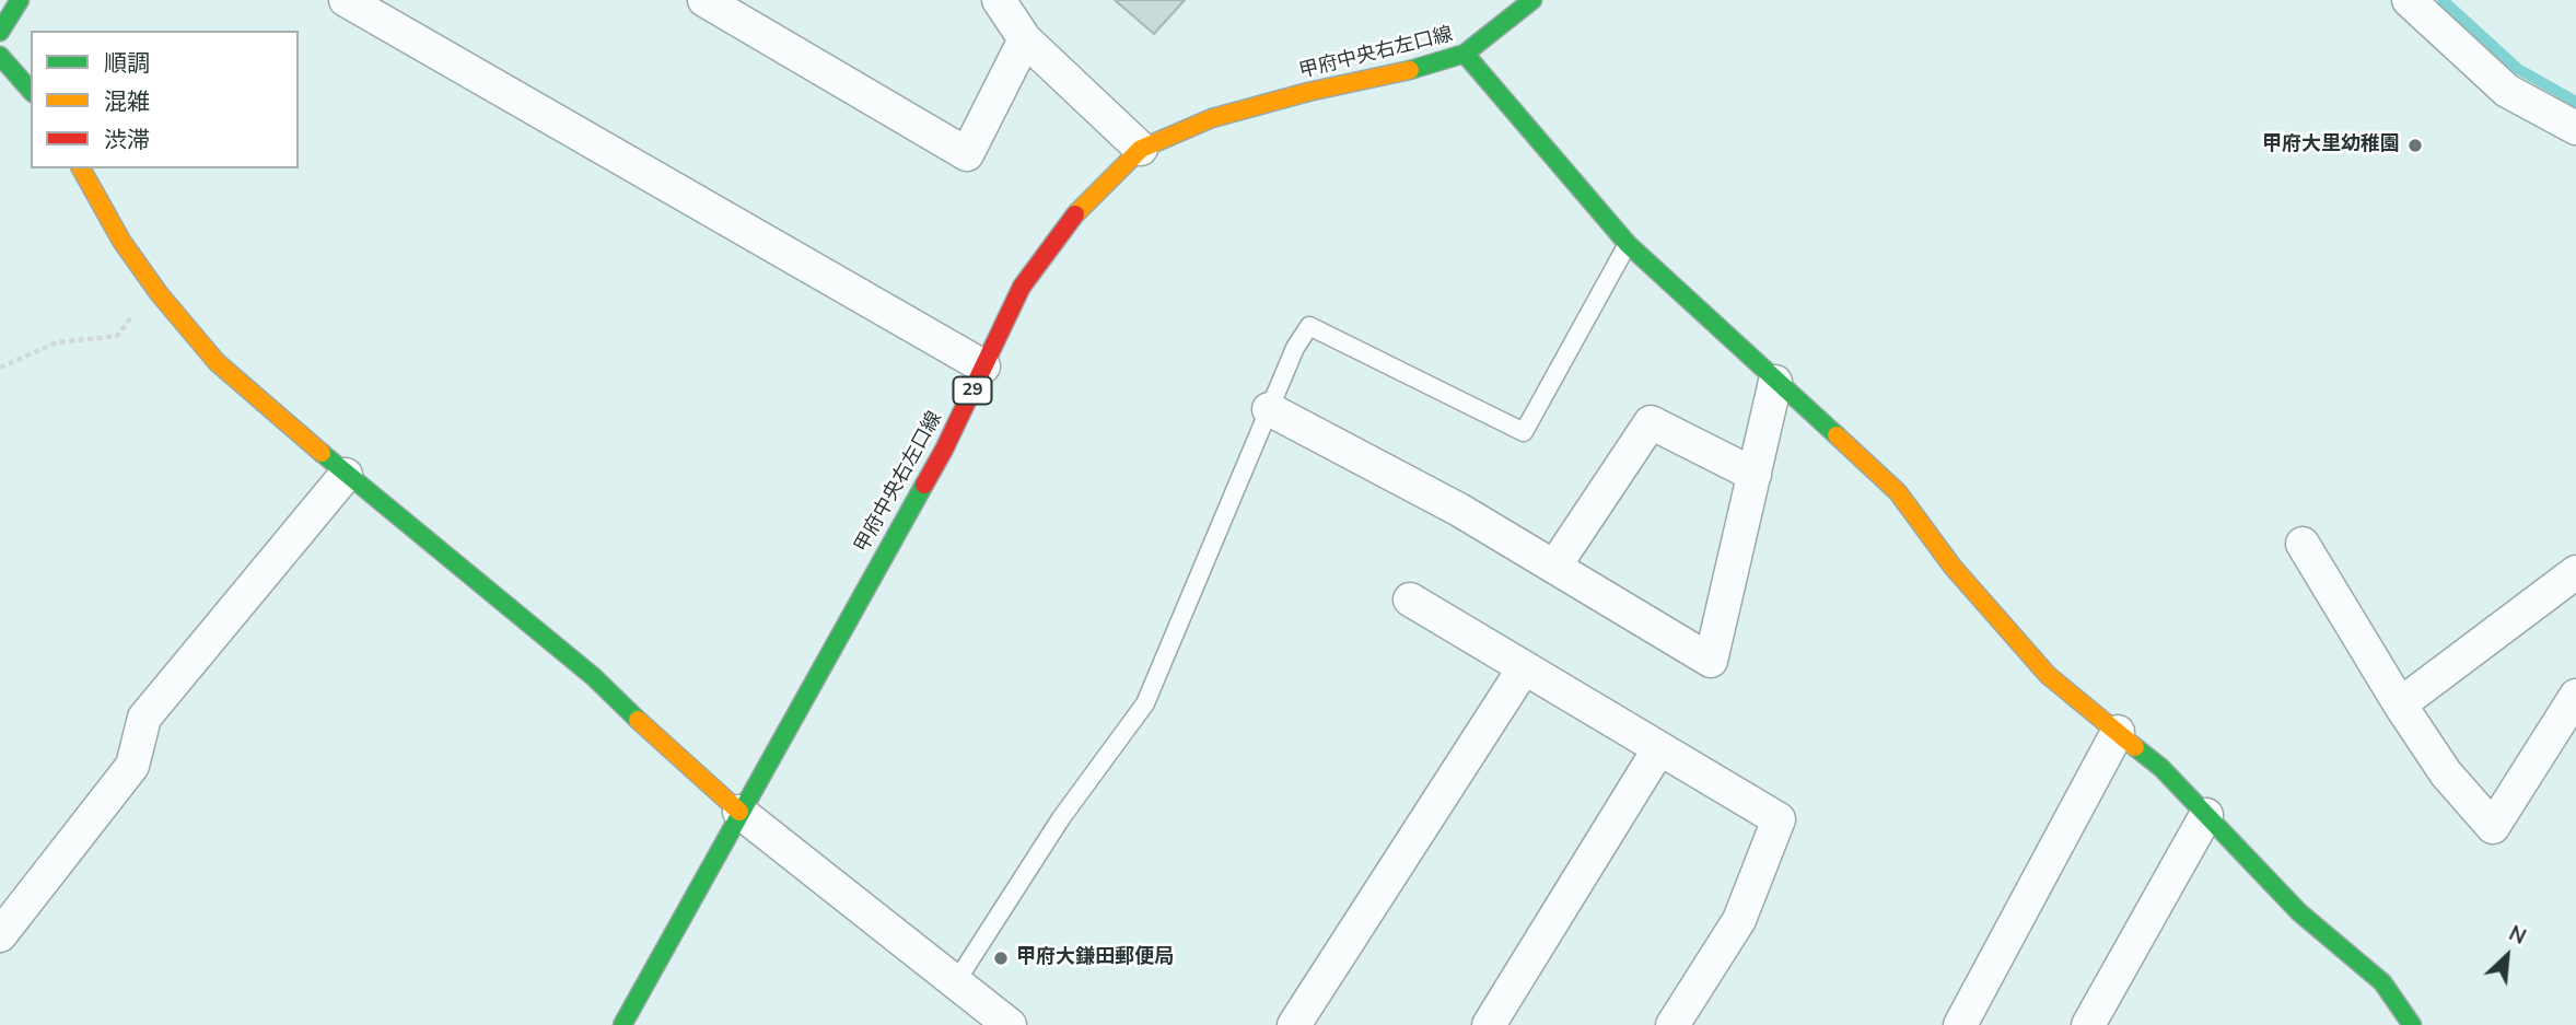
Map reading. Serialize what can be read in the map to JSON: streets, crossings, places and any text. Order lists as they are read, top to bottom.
{
  "streets": {
    "street": ["甲府中央右左口線", "29"]
  },
  "places": ["甲府大里幼稚園", "甲府大鎌田郵便局"],
  "legend": ["順調", "混雑", "渋滞"],
  "north": "top right"
}
